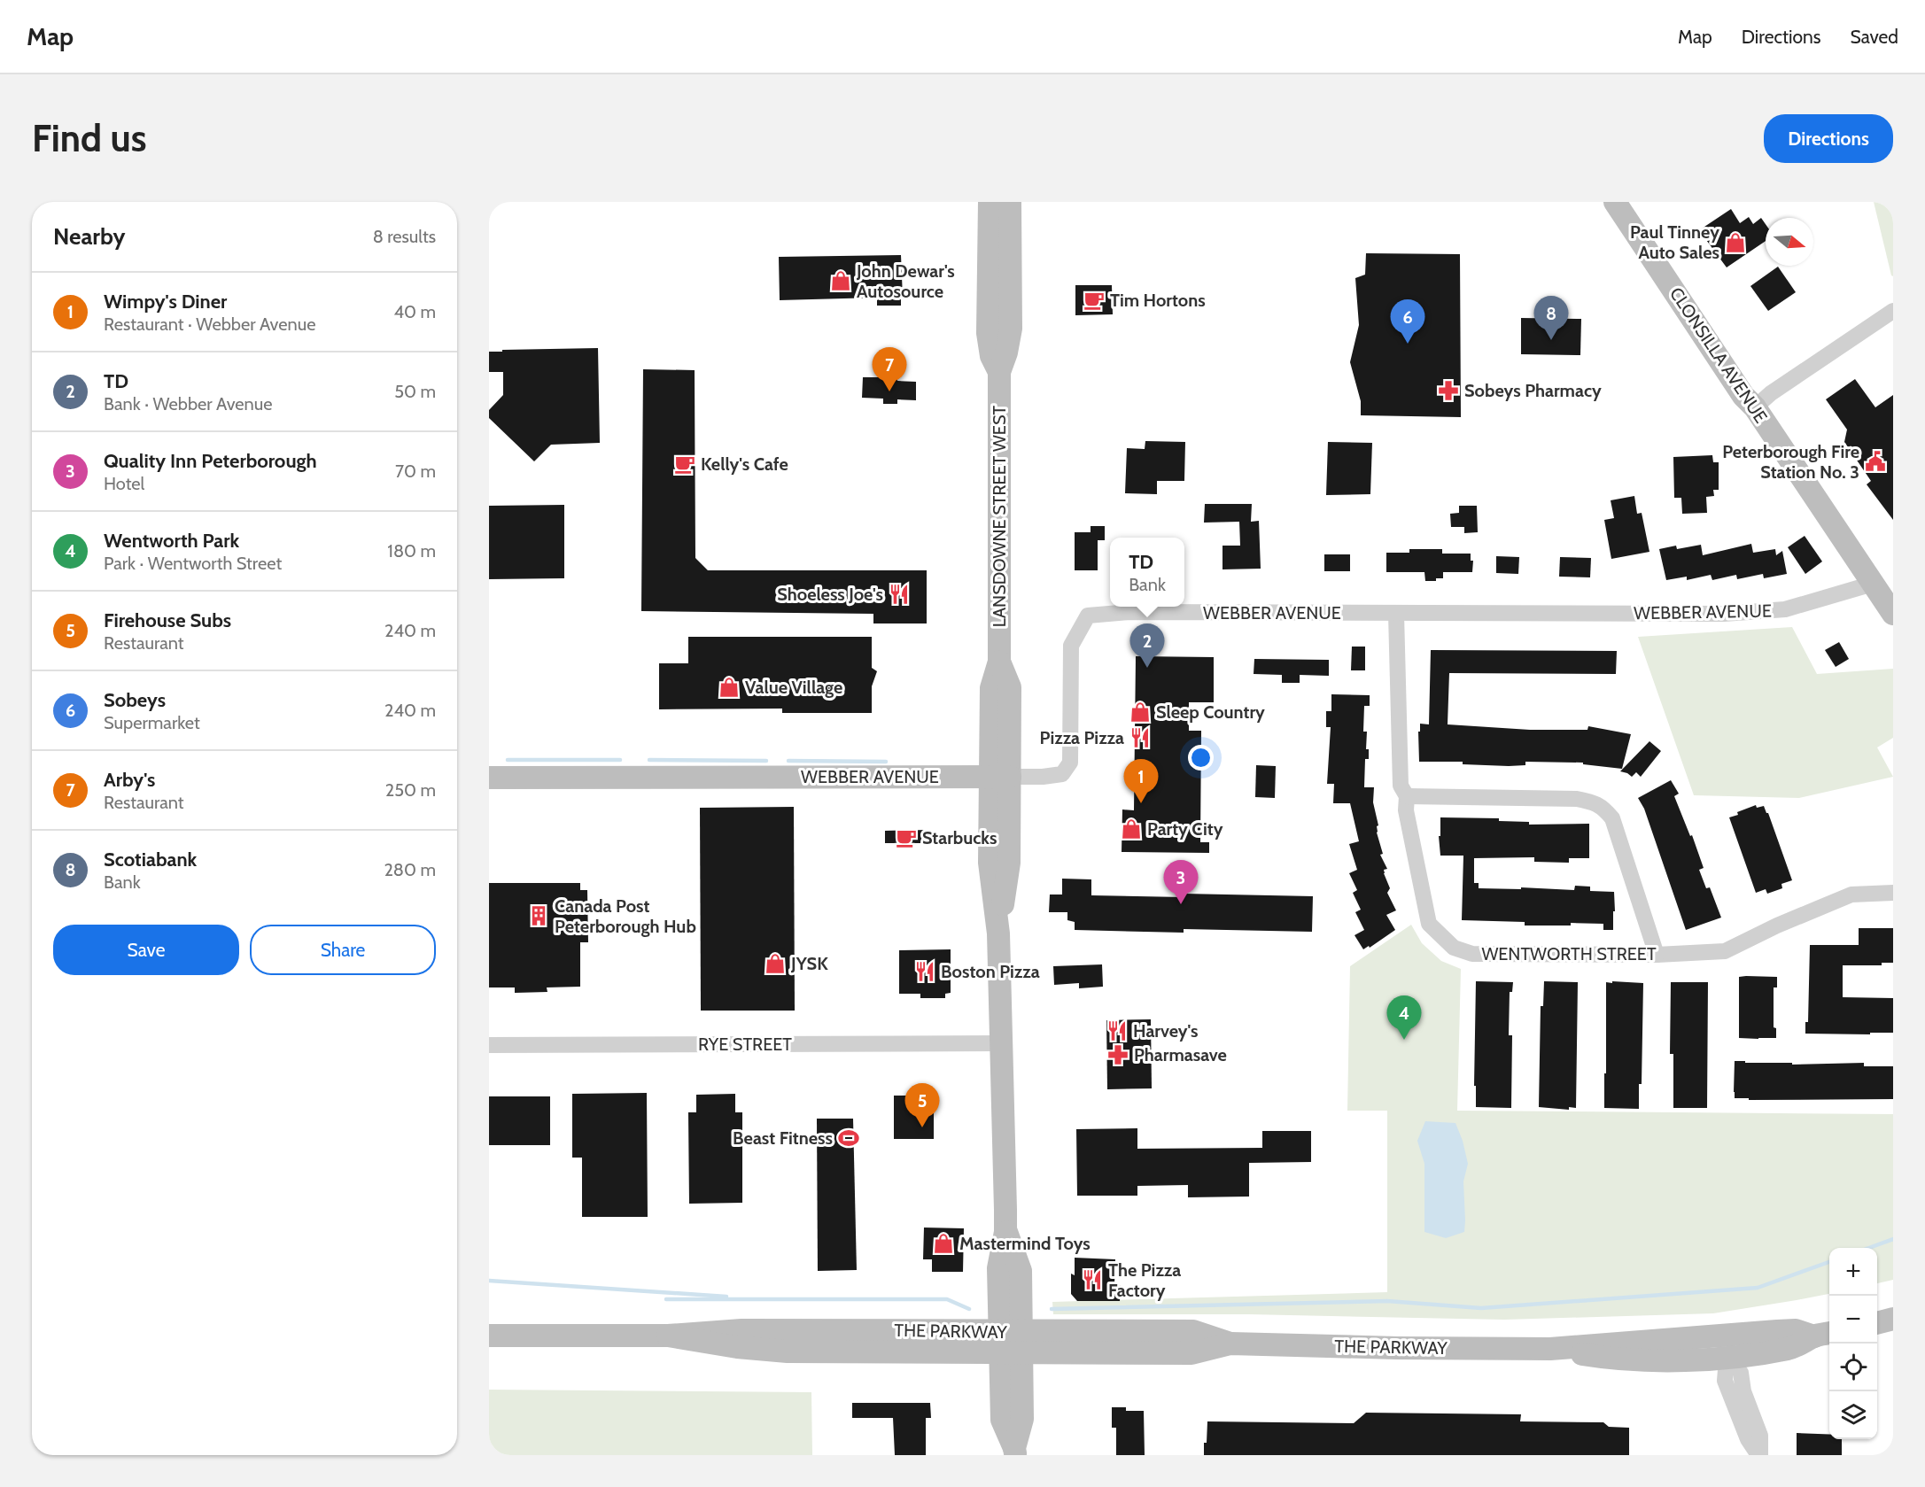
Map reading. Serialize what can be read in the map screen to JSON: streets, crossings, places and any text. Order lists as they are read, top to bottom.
{
  "streets": {
    "main road": [
      "CLONSILLA AVENUE",
      "LANSDOWNE STREET WEST",
      "WEBBER AVENUE",
      "THE PARKWAY"
    ],
    "street": ["WENTWORTH STREET", "RYE STREET"]
  },
  "crossings": [
    ["CLONSILLA AVENUE", "WEBBER AVENUE"],
    ["LANSDOWNE STREET WEST", "WEBBER AVENUE"],
    ["LANSDOWNE STREET WEST", "RYE STREET"],
    ["LANSDOWNE STREET WEST", "THE PARKWAY"],
    ["WEBBER AVENUE", "WENTWORTH STREET"]
  ],
  "places": {
    "shop": [
      "Paul Tinney Auto Sales",
      "John Dewar's Autosource",
      "Value Village",
      "Sleep Country",
      "Party City",
      "JYSK",
      "Mastermind Toys"
    ],
    "cafe": ["Tim Hortons", "Kelly's Cafe", "Starbucks"],
    "pharmacy": ["Sobeys Pharmacy", "Pharmasave"],
    "public building": ["Peterborough Fire Station No. 3"],
    "restaurant": [
      "Shoeless Joe's",
      "Pizza Pizza",
      "Boston Pizza",
      "Harvey's",
      "The Pizza Factory"
    ],
    "building": ["Canada Post Peterborough Hub"],
    "sports": ["Beast Fitness"]
  },
  "north": "right",
  "page": {
    "header": "Map",
    "nav": ["Map", "Directions", "Saved"],
    "buttons": [
      "Directions",
      ["Save", "Share"]
    ],
    "title": "Find us",
    "heading": ["Nearby", "8 results"],
    "list": [
      {
        "mark": "1",
        "name": "Wimpy's Diner",
        "note": "Restaurant · Webber Avenue",
        "value": "40 m"
      },
      {
        "mark": "2",
        "name": "TD",
        "note": "Bank · Webber Avenue",
        "value": "50 m"
      },
      {
        "mark": "3",
        "name": "Quality Inn Peterborough",
        "note": "Hotel",
        "value": "70 m"
      },
      {
        "mark": "4",
        "name": "Wentworth Park",
        "note": "Park · Wentworth Street",
        "value": "180 m"
      },
      {
        "mark": "5",
        "name": "Firehouse Subs",
        "note": "Restaurant",
        "value": "240 m"
      },
      {
        "mark": "6",
        "name": "Sobeys",
        "note": "Supermarket",
        "value": "240 m"
      },
      {
        "mark": "7",
        "name": "Arby's",
        "note": "Restaurant",
        "value": "250 m"
      },
      {
        "mark": "8",
        "name": "Scotiabank",
        "note": "Bank",
        "value": "280 m"
      }
    ],
    "pins": [
      "8",
      "6",
      "7",
      "2",
      "1",
      "3",
      "4",
      "5"
    ],
    "popup": ["TD", "Bank"],
    "map_buttons": ["+", "−"]
  }
}
